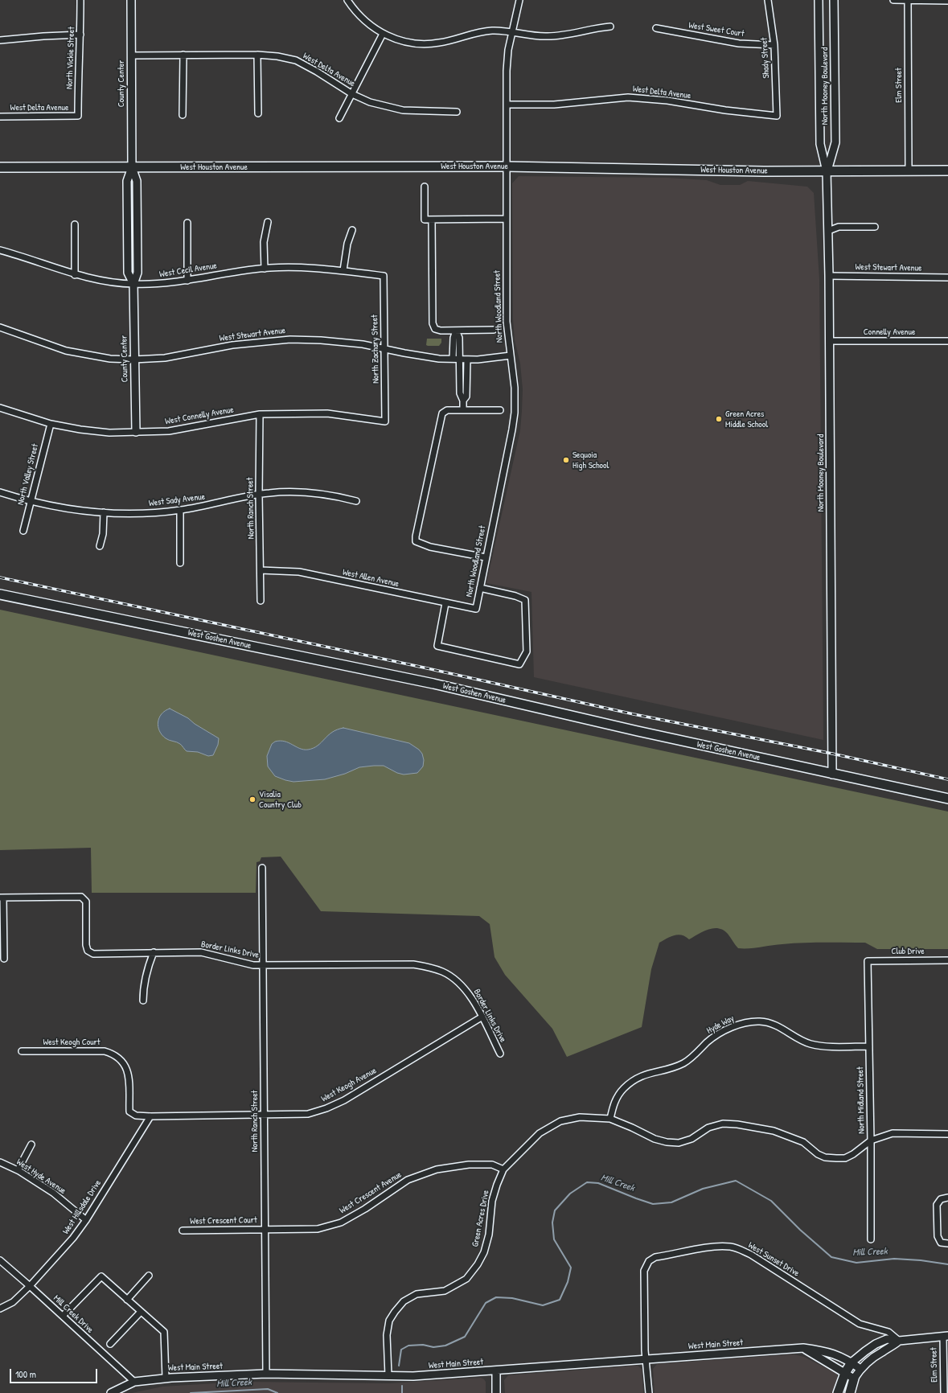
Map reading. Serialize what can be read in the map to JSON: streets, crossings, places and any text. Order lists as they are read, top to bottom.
{
  "streets": {
    "main road": ["West Houston Avenue", "West Goshen Avenue"],
    "street": [
      "West Sweet Court",
      "North Vickie Street",
      "Shady Street",
      "West Delta Avenue",
      "County Center",
      "Elm Street",
      "North Mooney Boulevard",
      "West Stewart Avenue",
      "West Cecil Avenue",
      "North Woodland Street",
      "Connelly Avenue",
      "North Zachary Street",
      "West Connelly Avenue",
      "North Valley Street",
      "West Sady Avenue",
      "North Ranch Street",
      "West Allen Avenue",
      "Border Links Drive",
      "Club Drive",
      "Hyde Way",
      "West Keogh Court",
      "West Keogh Avenue",
      "North Midland Street",
      "West Hyde Avenue",
      "West Crescent Avenue",
      "West Hillsdale Drive",
      "Green Acres Drive",
      "West Crescent Court",
      "West Sunset Drive",
      "Mill Creek Drive",
      "West Main Street"
    ]
  },
  "crossings": [
    ["West Sweet Court", "Shady Street"],
    ["North Vickie Street", "West Delta Avenue"],
    ["Shady Street", "West Delta Avenue"],
    ["West Delta Avenue", "County Center"],
    ["West Delta Avenue", "North Woodland Street"],
    ["County Center", "West Houston Avenue"],
    ["County Center", "West Stewart Avenue"],
    ["County Center", "West Cecil Avenue"],
    ["County Center", "West Connelly Avenue"],
    ["Elm Street", "West Houston Avenue"],
    ["North Mooney Boulevard", "West Houston Avenue"],
    ["North Mooney Boulevard", "West Stewart Avenue"],
    ["North Mooney Boulevard", "Connelly Avenue"],
    ["North Mooney Boulevard", "West Goshen Avenue"],
    ["West Houston Avenue", "North Woodland Street"],
    ["West Stewart Avenue", "North Woodland Street"],
    ["West Stewart Avenue", "North Zachary Street"],
    ["West Cecil Avenue", "North Zachary Street"],
    ["North Woodland Street", "West Allen Avenue"],
    ["North Zachary Street", "West Connelly Avenue"],
    ["West Connelly Avenue", "North Valley Street"],
    ["West Connelly Avenue", "North Ranch Street"],
    ["North Valley Street", "West Sady Avenue"],
    ["West Sady Avenue", "North Ranch Street"],
    ["North Ranch Street", "West Allen Avenue"],
    ["North Ranch Street", "Border Links Drive"],
    ["North Ranch Street", "West Keogh Avenue"],
    ["North Ranch Street", "West Crescent Avenue"],
    ["North Ranch Street", "West Crescent Court"],
    ["North Ranch Street", "West Main Street"],
    ["Border Links Drive", "West Keogh Avenue"],
    ["Club Drive", "North Midland Street"],
    ["Hyde Way", "North Midland Street"],
    ["Hyde Way", "Green Acres Drive"],
    ["West Keogh Court", "West Keogh Avenue"],
    ["West Keogh Court", "West Hillsdale Drive"],
    ["West Keogh Avenue", "West Hillsdale Drive"],
    ["North Midland Street", "Green Acres Drive"],
    ["West Hyde Avenue", "West Hillsdale Drive"],
    ["West Crescent Avenue", "Green Acres Drive"],
    ["West Crescent Avenue", "West Crescent Court"],
    ["West Hillsdale Drive", "Mill Creek Drive"],
    ["Green Acres Drive", "West Main Street"],
    ["West Sunset Drive", "West Main Street"],
    ["Mill Creek Drive", "West Main Street"]
  ],
  "water": ["Mill Creek"],
  "places": ["Green Acres Middle School", "Sequoia High School", "Visalia Country Club"],
  "scale_bar": "100 m"
}
